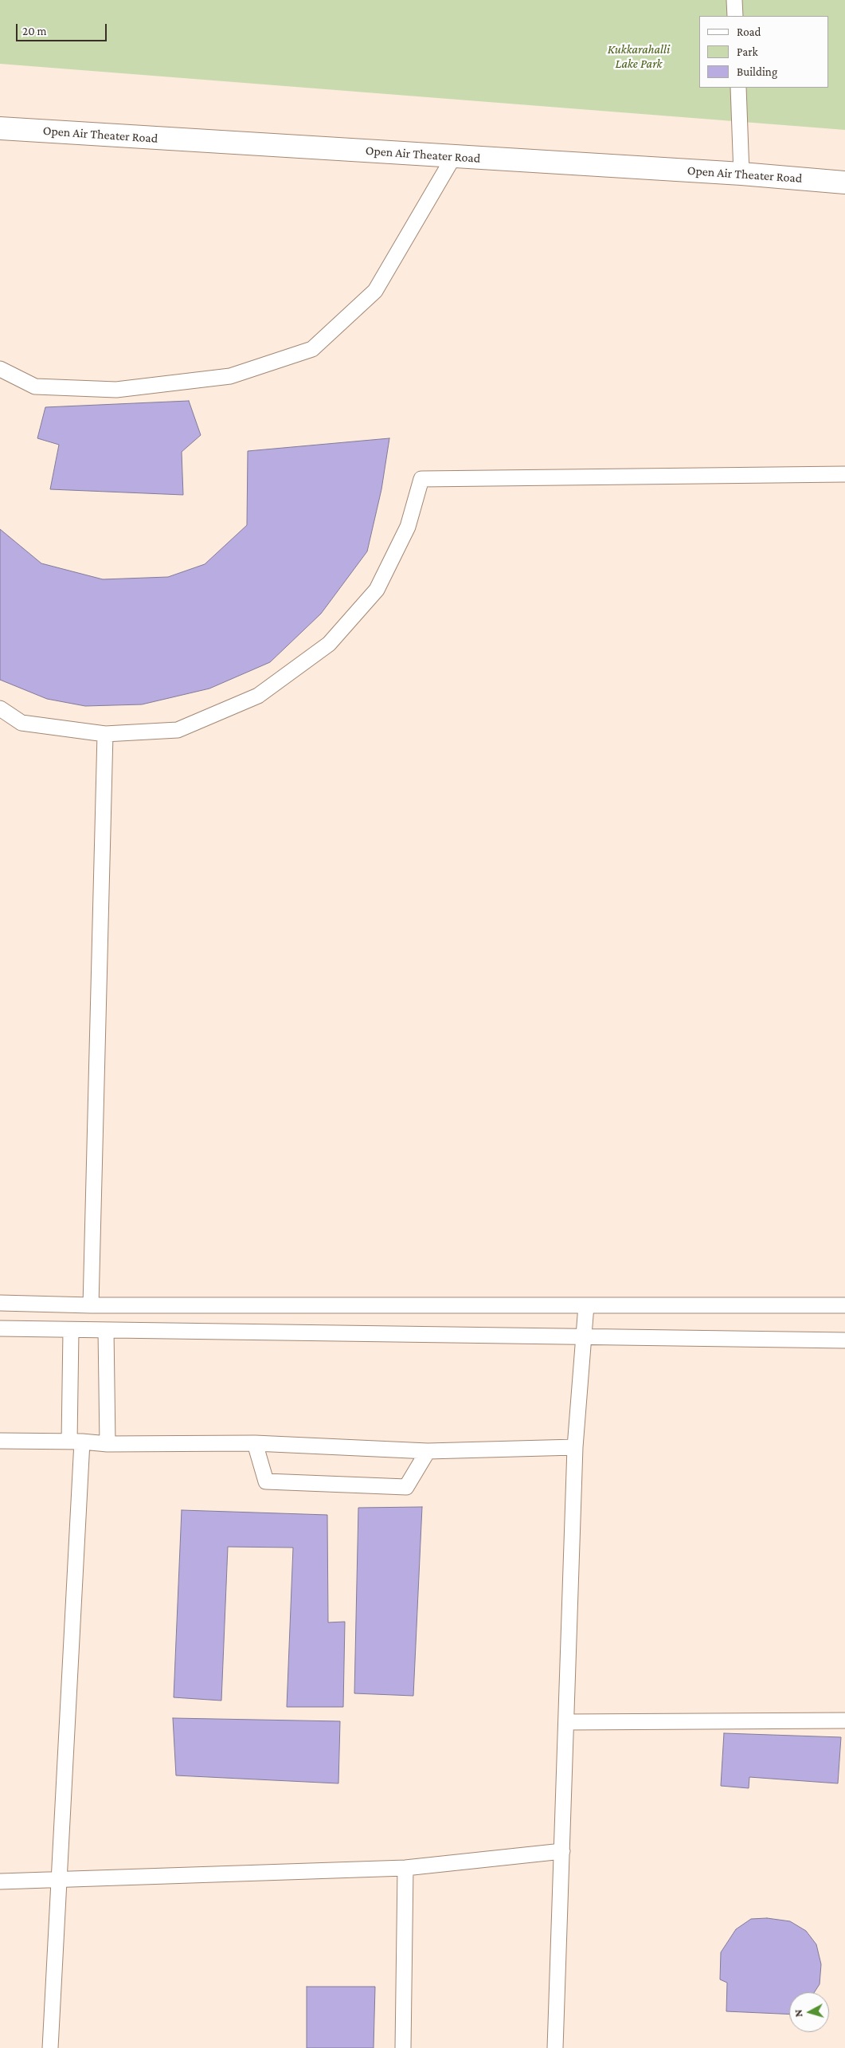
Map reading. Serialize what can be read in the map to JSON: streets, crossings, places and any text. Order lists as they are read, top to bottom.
{
  "streets": {
    "street": ["Open Air Theater Road"]
  },
  "parks": ["Kukkarahalli Lake Park"],
  "legend": ["Road", "Park", "Building"],
  "scale_bar": "20 m",
  "north": "left"
}
